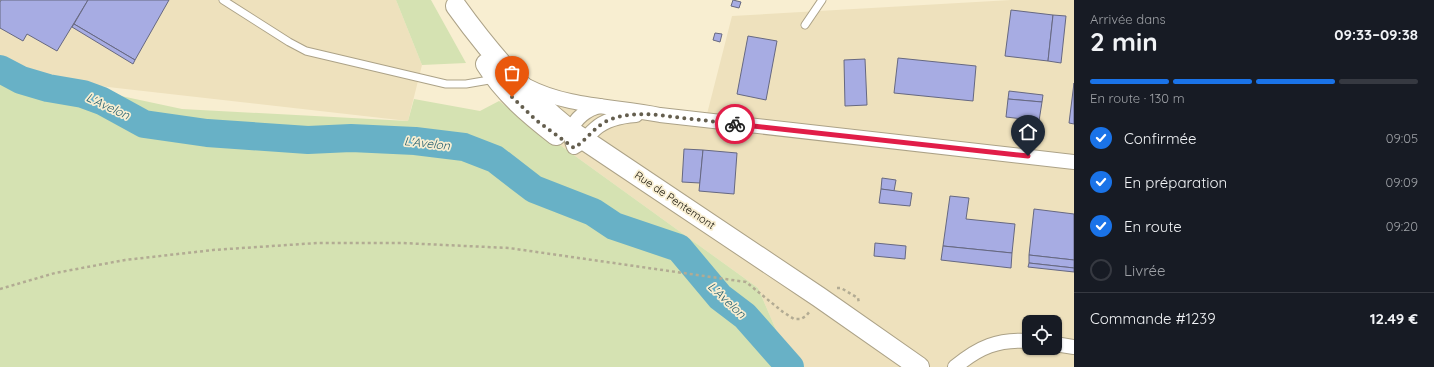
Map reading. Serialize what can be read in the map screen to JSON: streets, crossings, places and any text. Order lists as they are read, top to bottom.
{
  "streets": {
    "street": ["Rue de Pentemont"]
  },
  "water": ["L'Avelon"],
  "page": {
    "heading": ["2 min", "Arrivée dans", "09:33–09:38"],
    "panel": ["Commande #1239", "12.49 €"],
    "bar": "En route · 130 m",
    "list": [
      ["Confirmée", "09:05"],
      ["En préparation", "09:09"],
      ["En route", "09:20"],
      "Livrée"
    ]
  }
}
